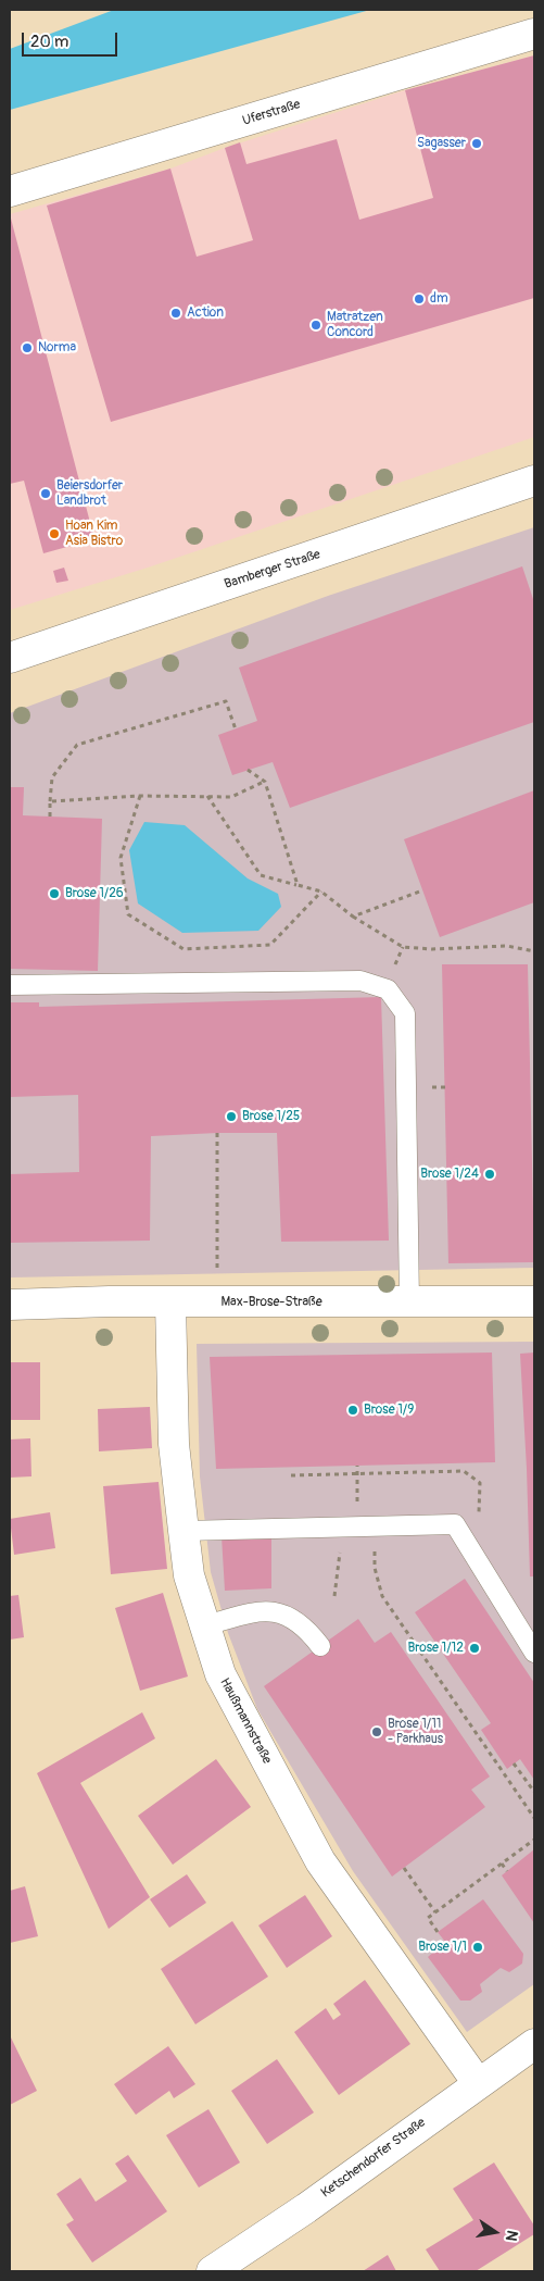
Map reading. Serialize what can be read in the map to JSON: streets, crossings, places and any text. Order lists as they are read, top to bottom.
{
  "streets": {
    "street": [
      "Uferstraße",
      "Bamberger Straße",
      "Max-Brose-Straße",
      "Haußmannstraße",
      "Ketschendorfer Straße"
    ]
  },
  "crossings": [
    ["Max-Brose-Straße", "Haußmannstraße"],
    ["Haußmannstraße", "Ketschendorfer Straße"]
  ],
  "places": [
    "Sagasser",
    "dm",
    "Action",
    "Matratzen Concord",
    "Norma",
    "Beiersdorfer Landbrot",
    "Hoan Kim Asia Bistro",
    "Brose 1/26",
    "Brose 1/25",
    "Brose 1/24",
    "Brose 1/9",
    "Brose 1/12",
    "Brose 1/11 - Parkhaus",
    "Brose 1/1"
  ],
  "scale_bar": "20 m",
  "north": "right"
}
